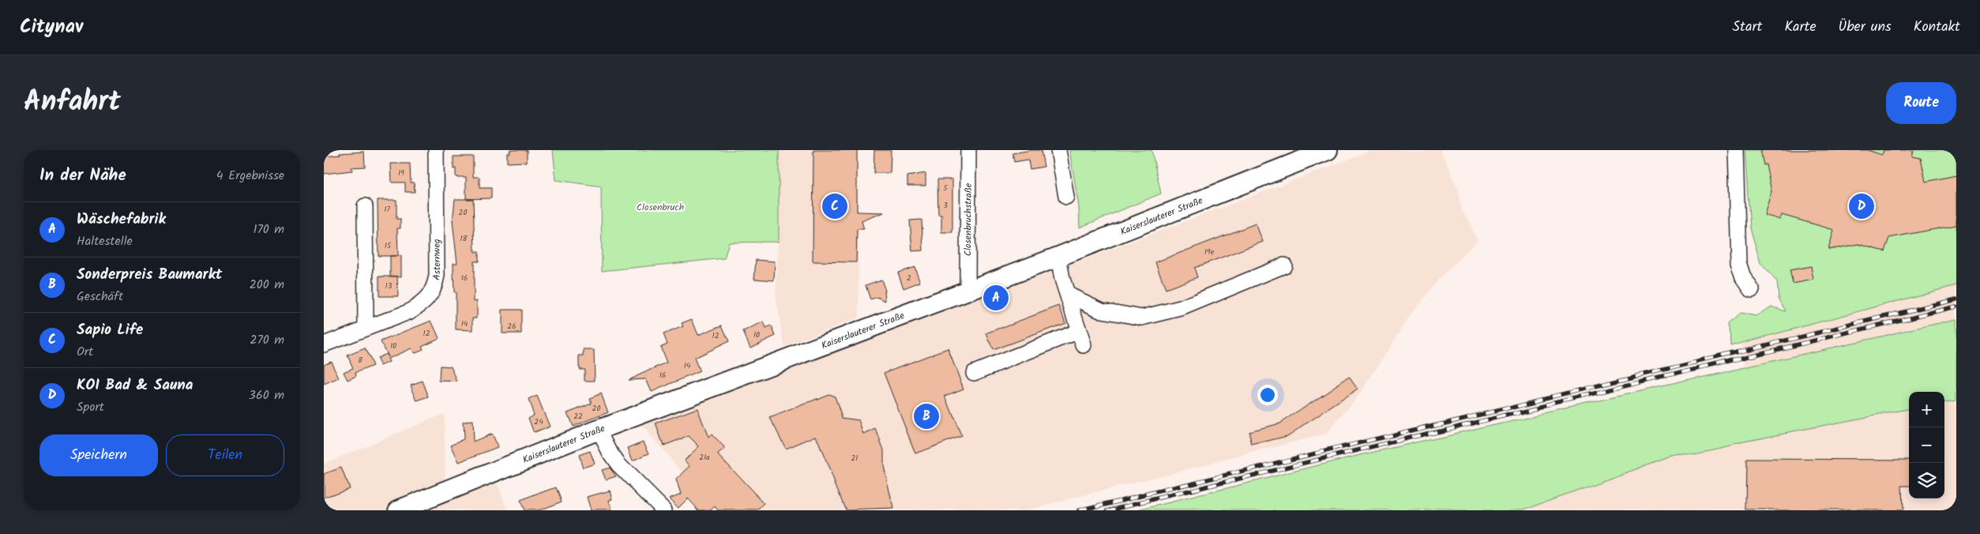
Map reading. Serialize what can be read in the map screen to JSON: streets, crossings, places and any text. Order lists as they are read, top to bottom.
{
  "streets": {
    "main road": ["Kaiserslauterer Straße"],
    "street": ["Closenbruchstraße", "Asternweg"]
  },
  "crossings": [
    ["Kaiserslauterer Straße", "Closenbruchstraße"]
  ],
  "parks": ["Closenbruch"],
  "house_numbers": [
    "19",
    "5",
    "3",
    "17",
    "20",
    "18",
    "15",
    "19e",
    "16",
    "2",
    "13",
    "14",
    "26",
    "12",
    "10",
    "12",
    "10",
    "8",
    "14",
    "16",
    "20",
    "22",
    "24",
    "21a",
    "21"
  ],
  "page": {
    "header": "Citynav",
    "nav": [
      "Start",
      "Karte",
      "Über uns",
      "Kontakt"
    ],
    "title": "Anfahrt",
    "buttons": [
      "Route",
      ["Speichern", "Teilen"]
    ],
    "heading": ["In der Nähe", "4 Ergebnisse"],
    "pins": [
      "C",
      "D",
      "A",
      "B"
    ],
    "list": [
      {
        "mark": "A",
        "name": "Wäschefabrik",
        "note": "Haltestelle",
        "value": "170 m"
      },
      {
        "mark": "B",
        "name": "Sonderpreis Baumarkt",
        "note": "Geschäft",
        "value": "200 m"
      },
      {
        "mark": "C",
        "name": "Sapio Life",
        "note": "Ort",
        "value": "270 m"
      },
      {
        "mark": "D",
        "name": "KOI Bad & Sauna",
        "note": "Sport",
        "value": "360 m"
      }
    ],
    "map_buttons": ["+", "−"]
  }
}
